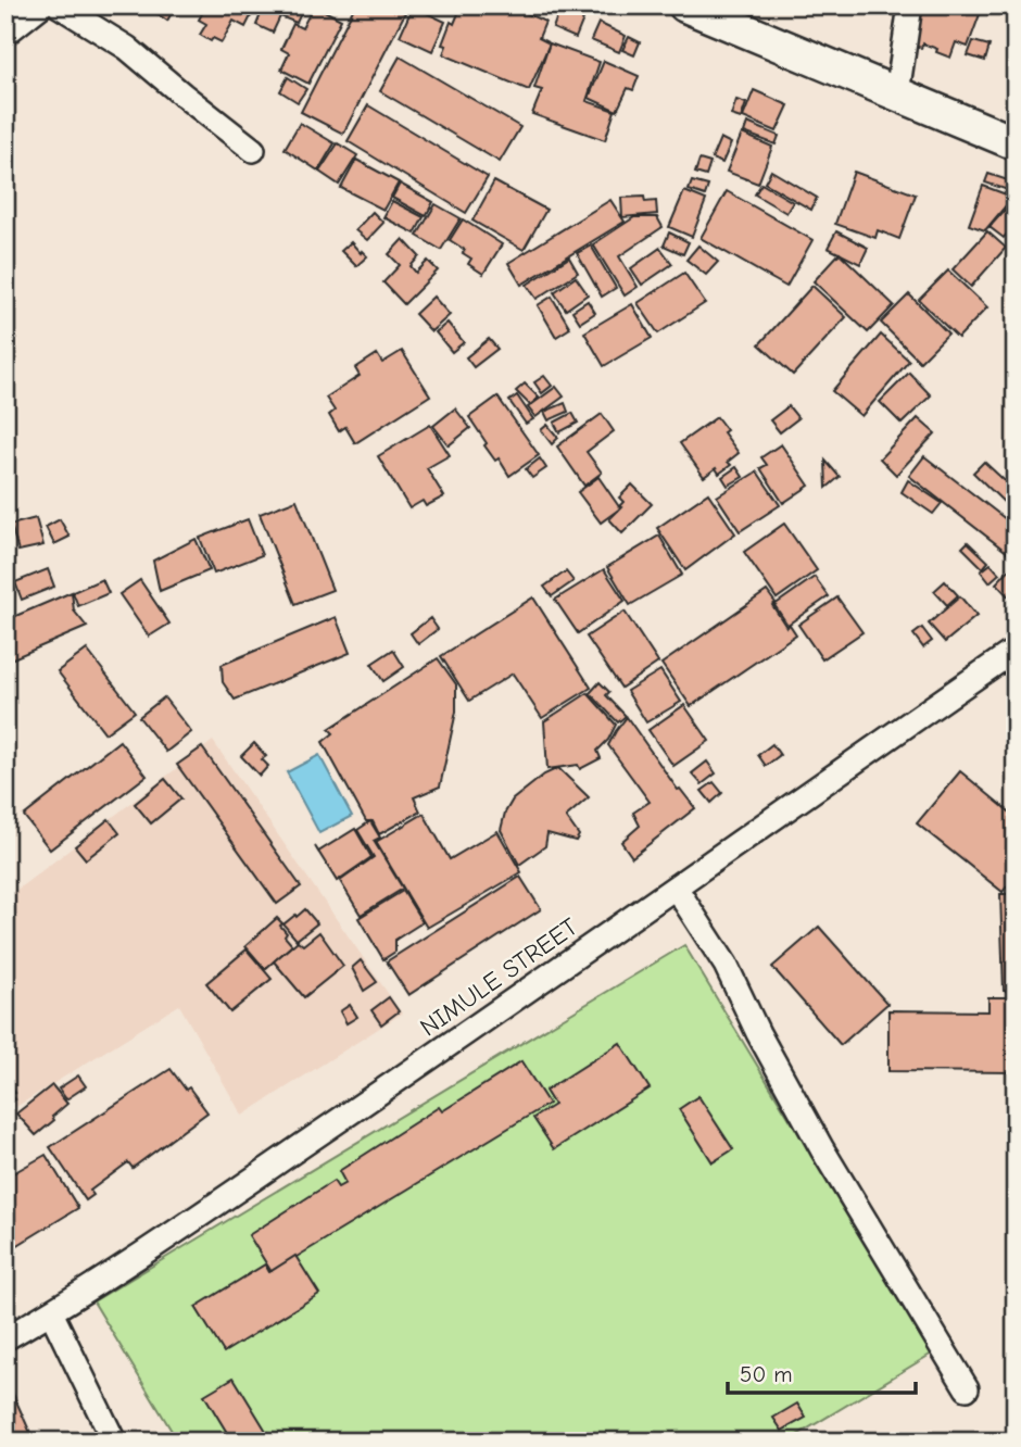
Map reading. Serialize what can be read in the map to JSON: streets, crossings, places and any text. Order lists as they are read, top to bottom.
{
  "streets": {
    "street": ["NIMULE STREET"]
  },
  "scale_bar": "50 m"
}
